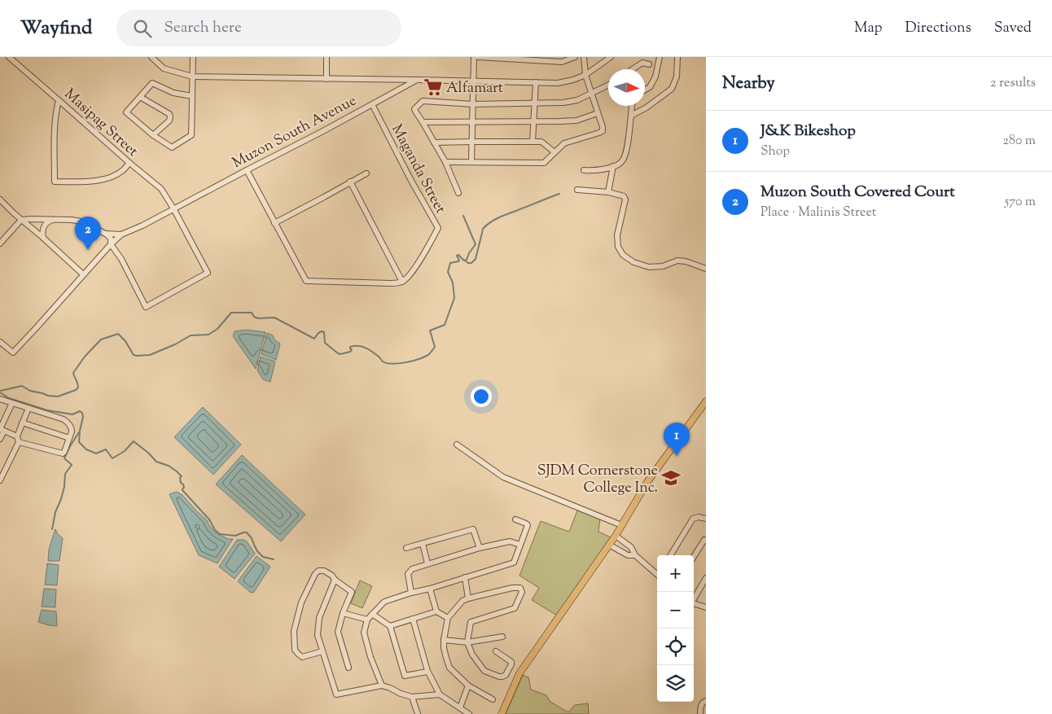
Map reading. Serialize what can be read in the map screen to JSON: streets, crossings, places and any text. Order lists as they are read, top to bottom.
{
  "streets": {
    "street": ["Masipag Street", "Muzon South Avenue", "Maganda Street"]
  },
  "crossings": [
    ["Masipag Street", "Muzon South Avenue"],
    ["Muzon South Avenue", "Maganda Street"]
  ],
  "places": {
    "supermarket": ["Alfamart"],
    "school or university": ["SJDM Cornerstone College Inc."]
  },
  "north": "right",
  "page": {
    "header": "Wayfind",
    "search": "Search here",
    "nav": ["Map", "Directions", "Saved"],
    "heading": ["Nearby", "2 results"],
    "list": [
      {
        "mark": "1",
        "name": "J&K Bikeshop",
        "note": "Shop",
        "value": "280 m"
      },
      {
        "mark": "2",
        "name": "Muzon South Covered Court",
        "note": "Place · Malinis Street",
        "value": "570 m"
      }
    ],
    "pins": ["2", "1"],
    "map_buttons": ["+", "−"]
  }
}
